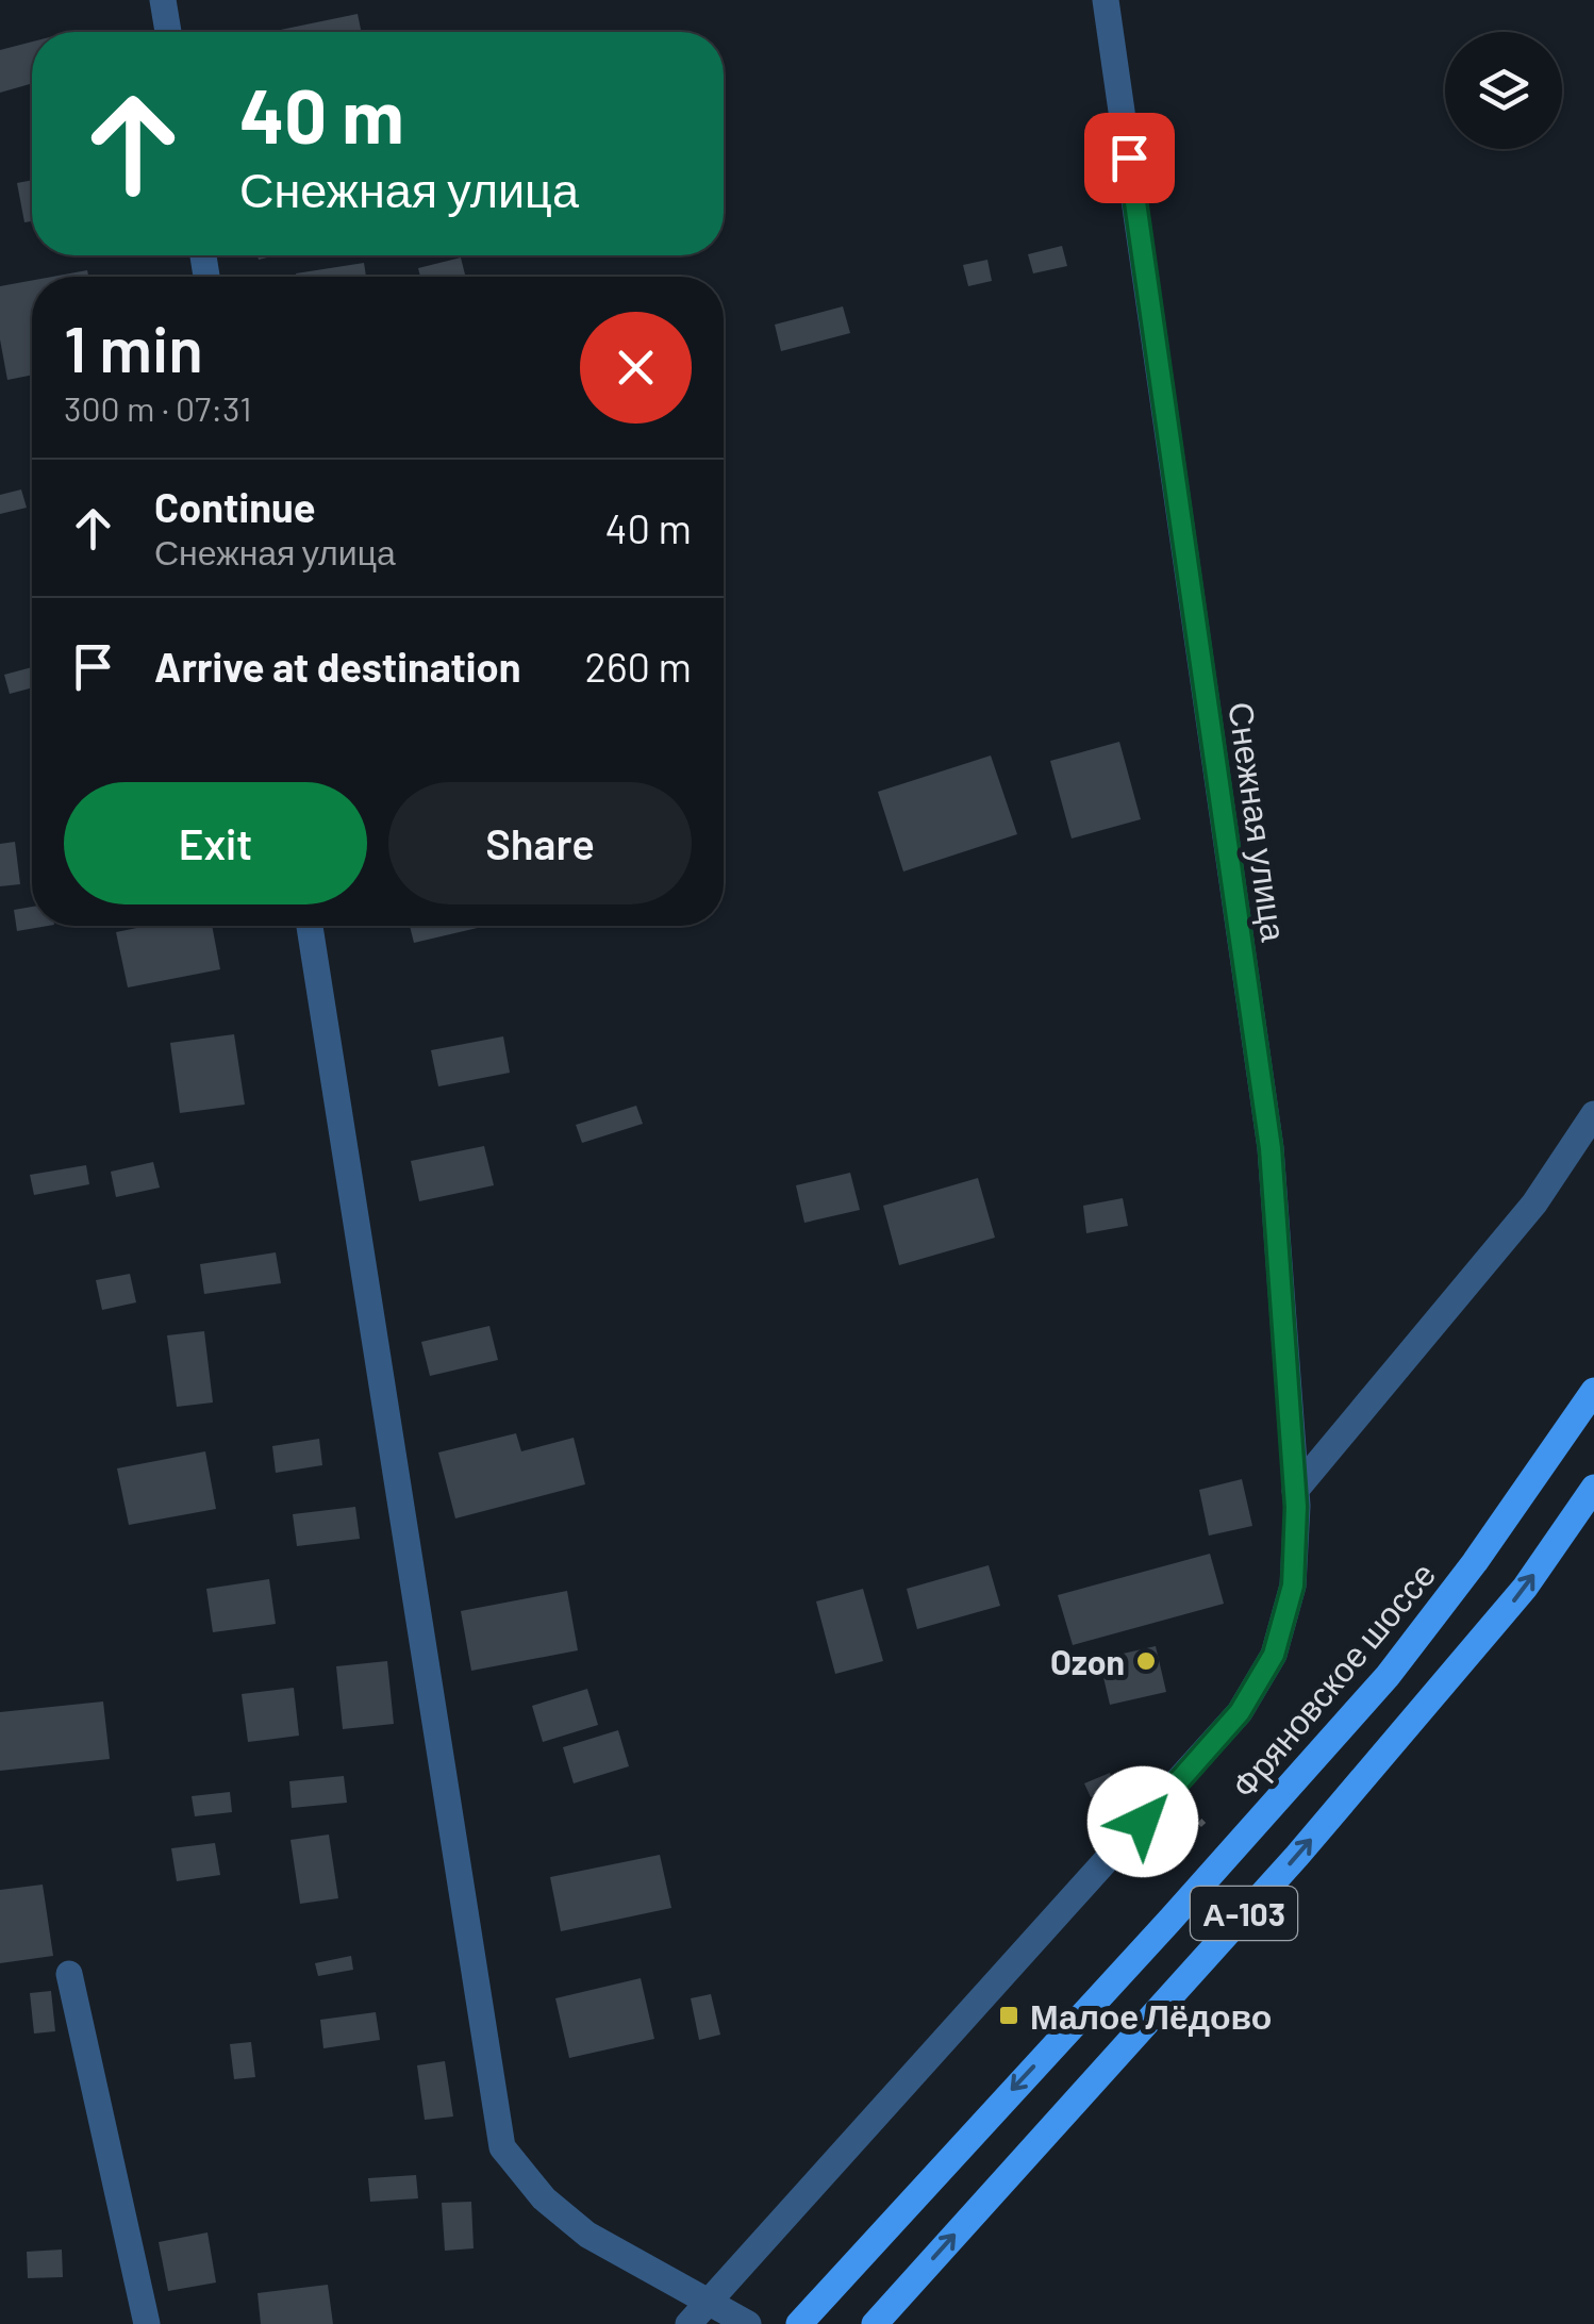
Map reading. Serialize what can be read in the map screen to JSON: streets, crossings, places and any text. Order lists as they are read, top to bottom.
{
  "streets": {
    "main road": ["Фряновское шоссе", "А-103"],
    "street": ["Снежная улица"]
  },
  "places": {
    "other": ["Ozon"],
    "transit": ["Малое Лёдово"]
  },
  "page": {
    "turn": ["40 m", "Снежная улица"],
    "heading": ["1 min", "300 m · 07:31"],
    "list": [
      {
        "name": "Continue",
        "note": "Снежная улица",
        "value": "40 m"
      },
      {
        "name": "Arrive at destination",
        "value": "260 m"
      }
    ],
    "buttons": ["Exit", "Share"]
  }
}
